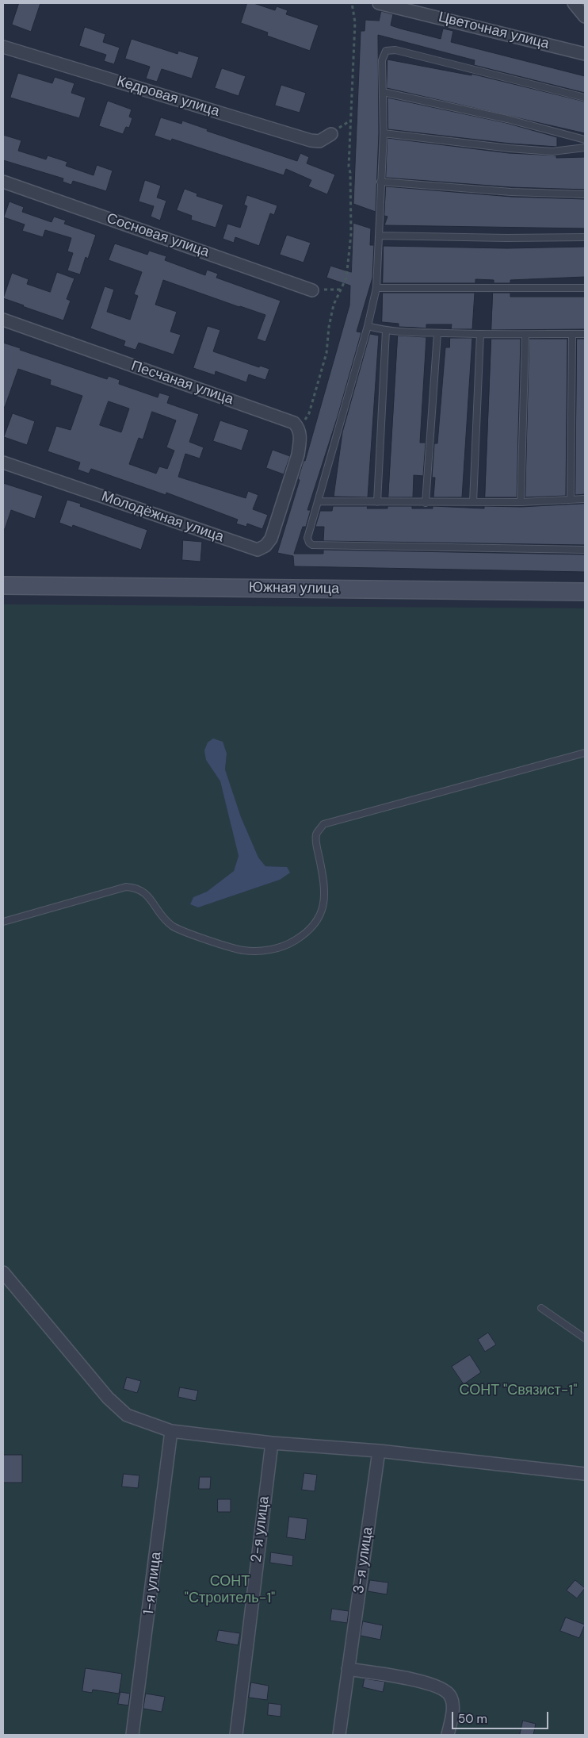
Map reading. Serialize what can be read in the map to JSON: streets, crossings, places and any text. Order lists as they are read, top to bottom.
{
  "streets": {
    "main road": ["Южная улица"],
    "street": [
      "Цветочная улица",
      "Кедровая улица",
      "Сосновая улица",
      "Песчаная улица",
      "Молодёжная улица",
      "2-я улица",
      "3-я улица",
      "1-я улица"
    ]
  },
  "crossings": [
    ["Песчаная улица", "Молодёжная улица"]
  ],
  "parks": ["СОНТ \"Связист-1\"", "СОНТ \"Строитель-1\""],
  "scale_bar": "50 m"
}
